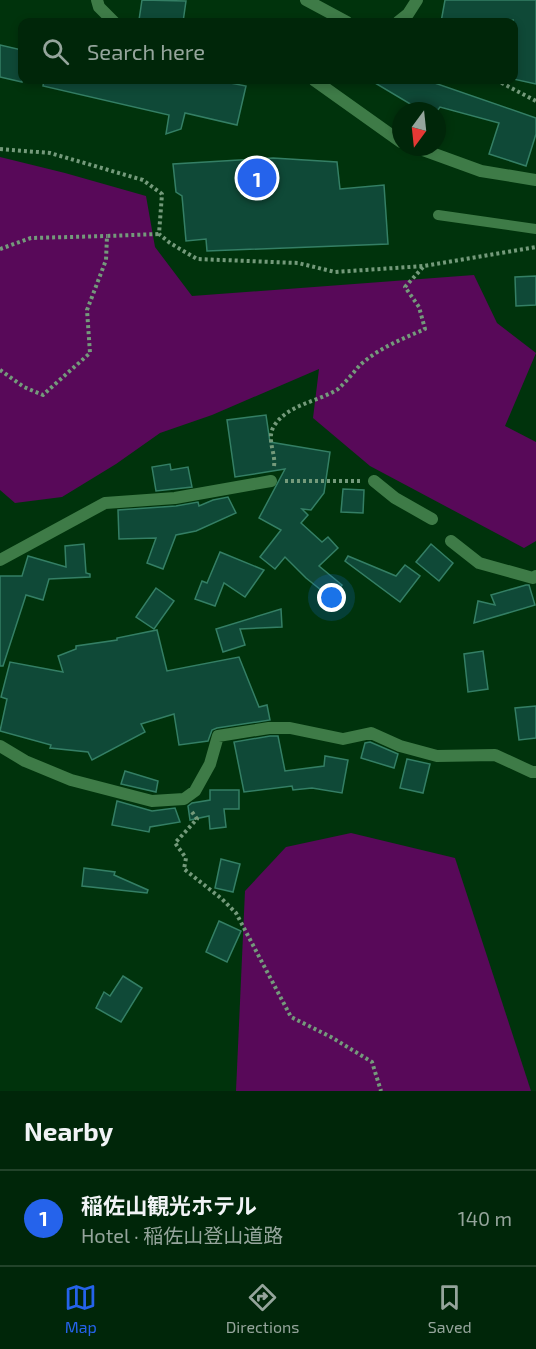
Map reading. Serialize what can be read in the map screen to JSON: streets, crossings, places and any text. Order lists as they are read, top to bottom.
{
  "north": "bottom",
  "page": {
    "search": "Search here",
    "pins": "1",
    "heading": "Nearby",
    "list": [
      {
        "mark": "1",
        "name": "稲佐山観光ホテル",
        "note": "Hotel · 稲佐山登山道路",
        "value": "140 m"
      }
    ],
    "nav": ["Map", "Directions", "Saved"]
  }
}
